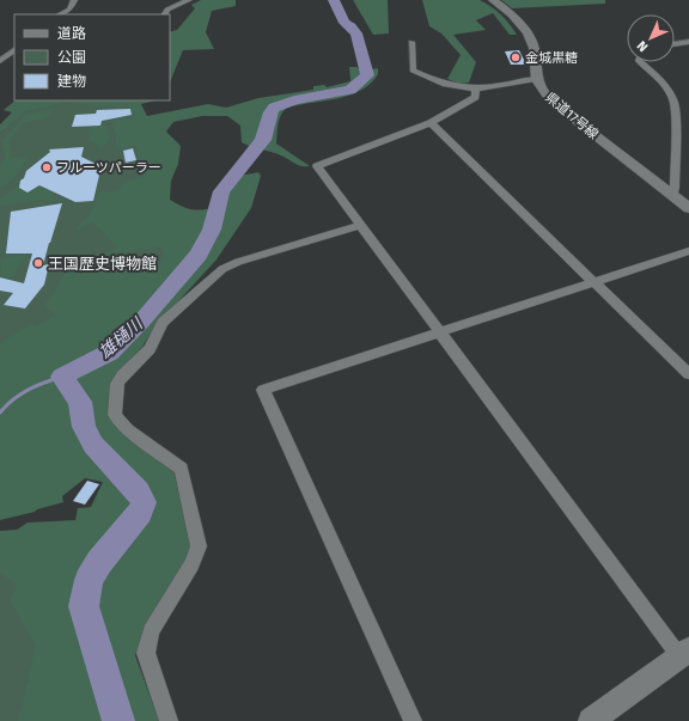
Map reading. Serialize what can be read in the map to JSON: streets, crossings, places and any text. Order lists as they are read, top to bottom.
{
  "streets": {
    "main road": ["県道17号線"]
  },
  "water": ["雄樋川"],
  "places": ["金城黒糖", "フルーツパーラー", "王国歴史博物館"],
  "legend": ["道路", "公園", "建物"],
  "north": "bottom left"
}
